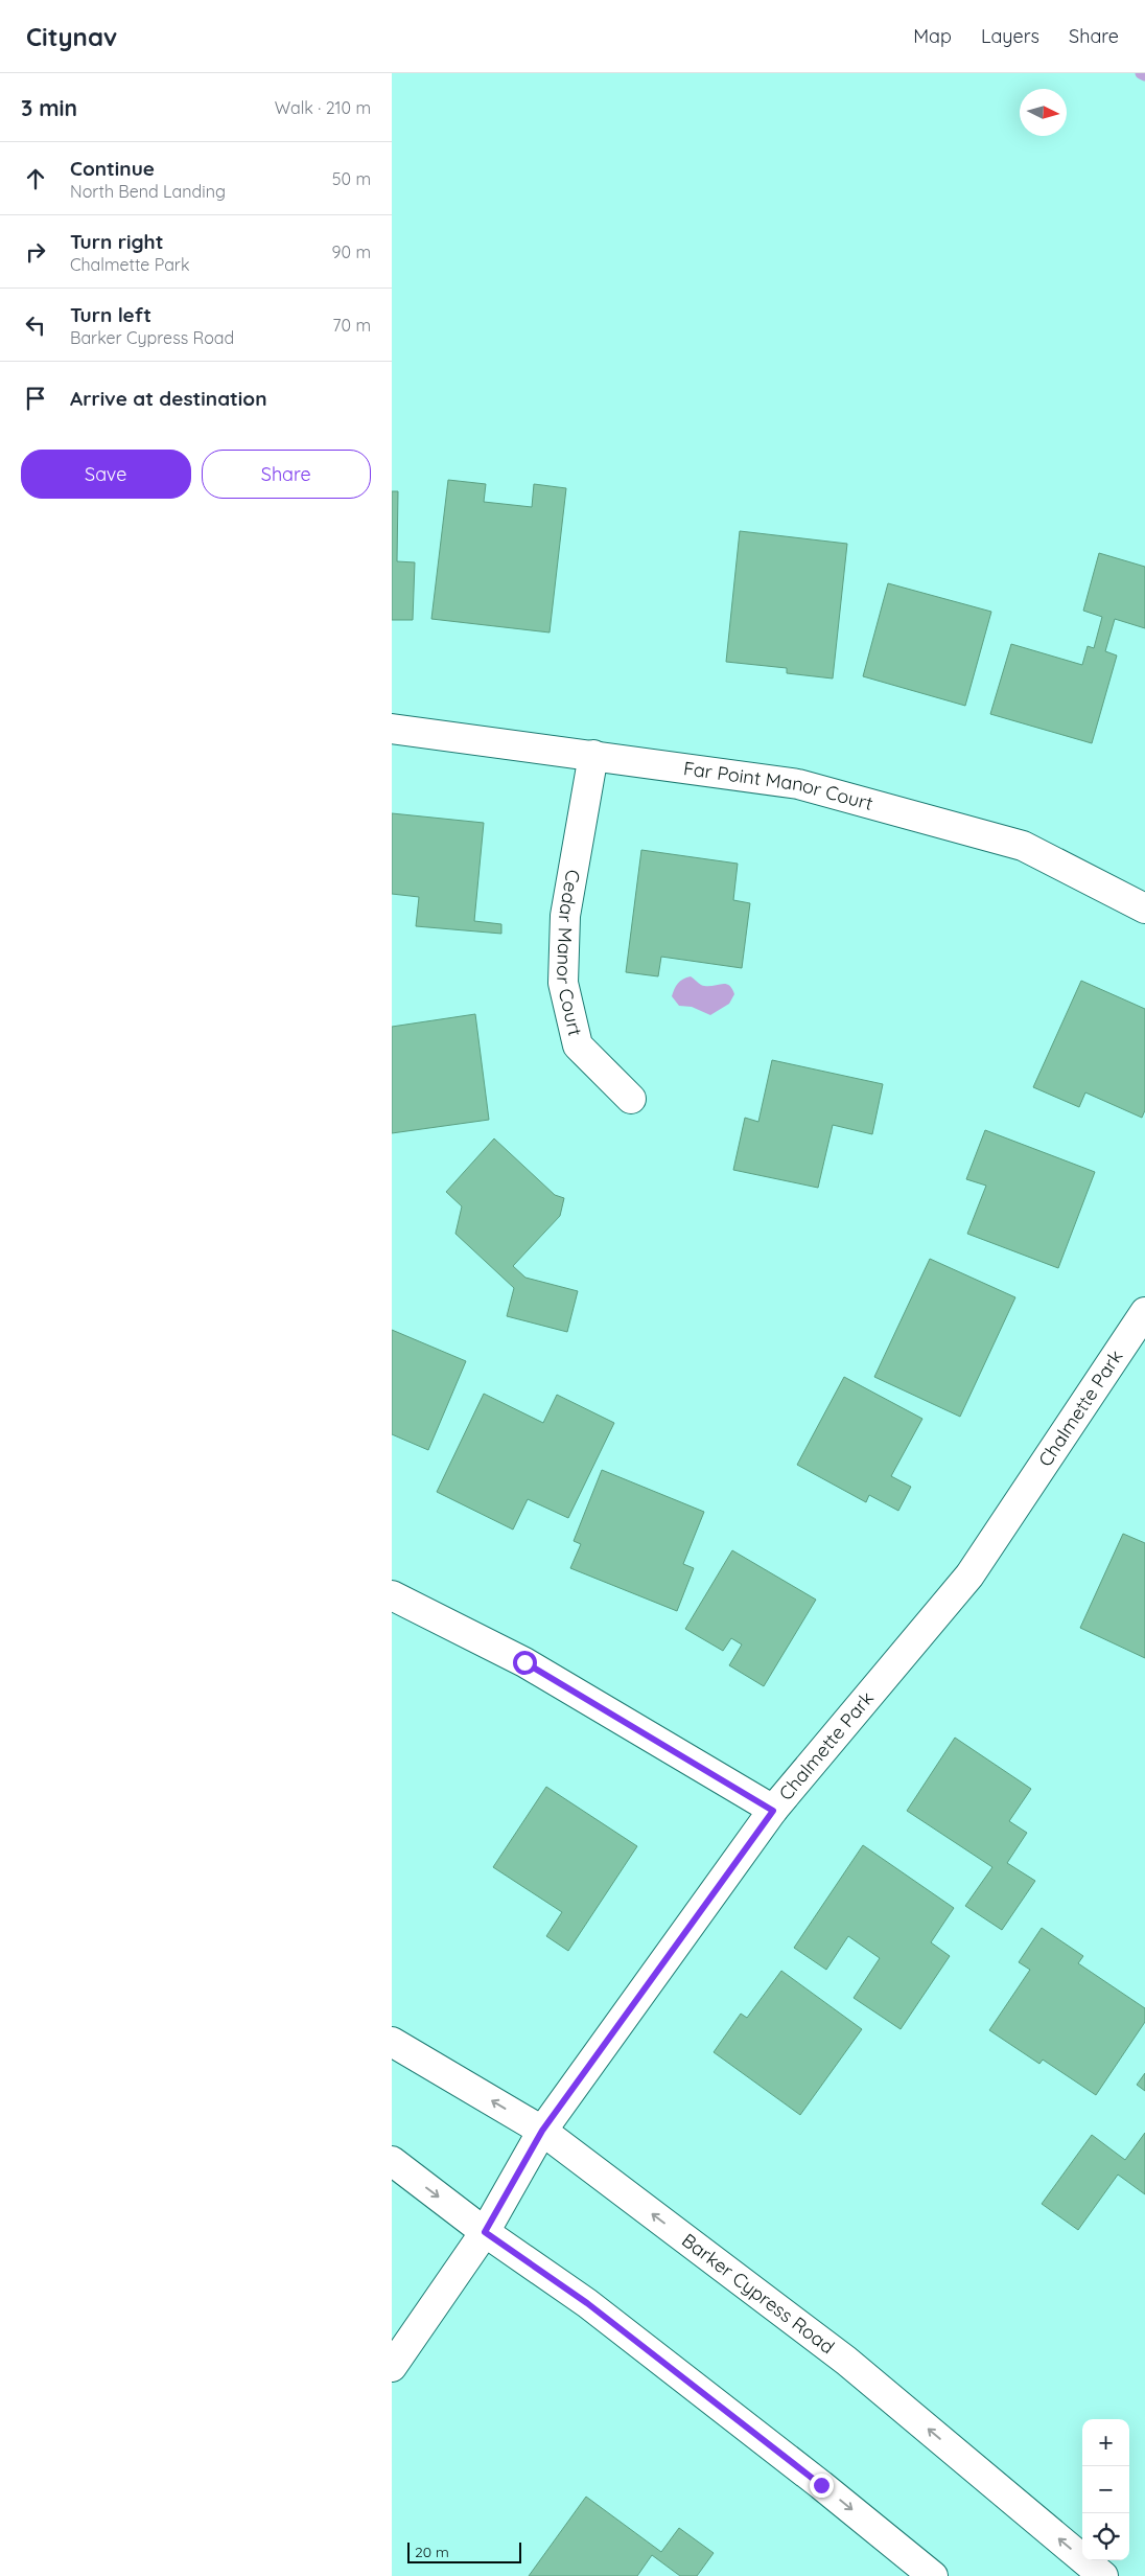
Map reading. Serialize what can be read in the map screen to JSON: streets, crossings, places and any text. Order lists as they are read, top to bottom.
{
  "streets": {
    "street": [
      "Far Point Manor Court",
      "Cedar Manor Court",
      "Chalmette Park",
      "Barker Cypress Road"
    ]
  },
  "crossings": [
    ["Far Point Manor Court", "Cedar Manor Court"],
    ["Chalmette Park", "Barker Cypress Road"]
  ],
  "scale_bar": "20 m",
  "north": "right",
  "page": {
    "header": "Citynav",
    "nav": ["Map", "Layers", "Share"],
    "heading": ["3 min", "Walk · 210 m"],
    "list": [
      ["Continue", "North Bend Landing", "50 m"],
      ["Turn right", "Chalmette Park", "90 m"],
      ["Turn left", "Barker Cypress Road", "70 m"],
      "Arrive at destination"
    ],
    "buttons": ["Save", "Share"],
    "map_buttons": ["+", "−"],
    "scale": "20 m"
  }
}
